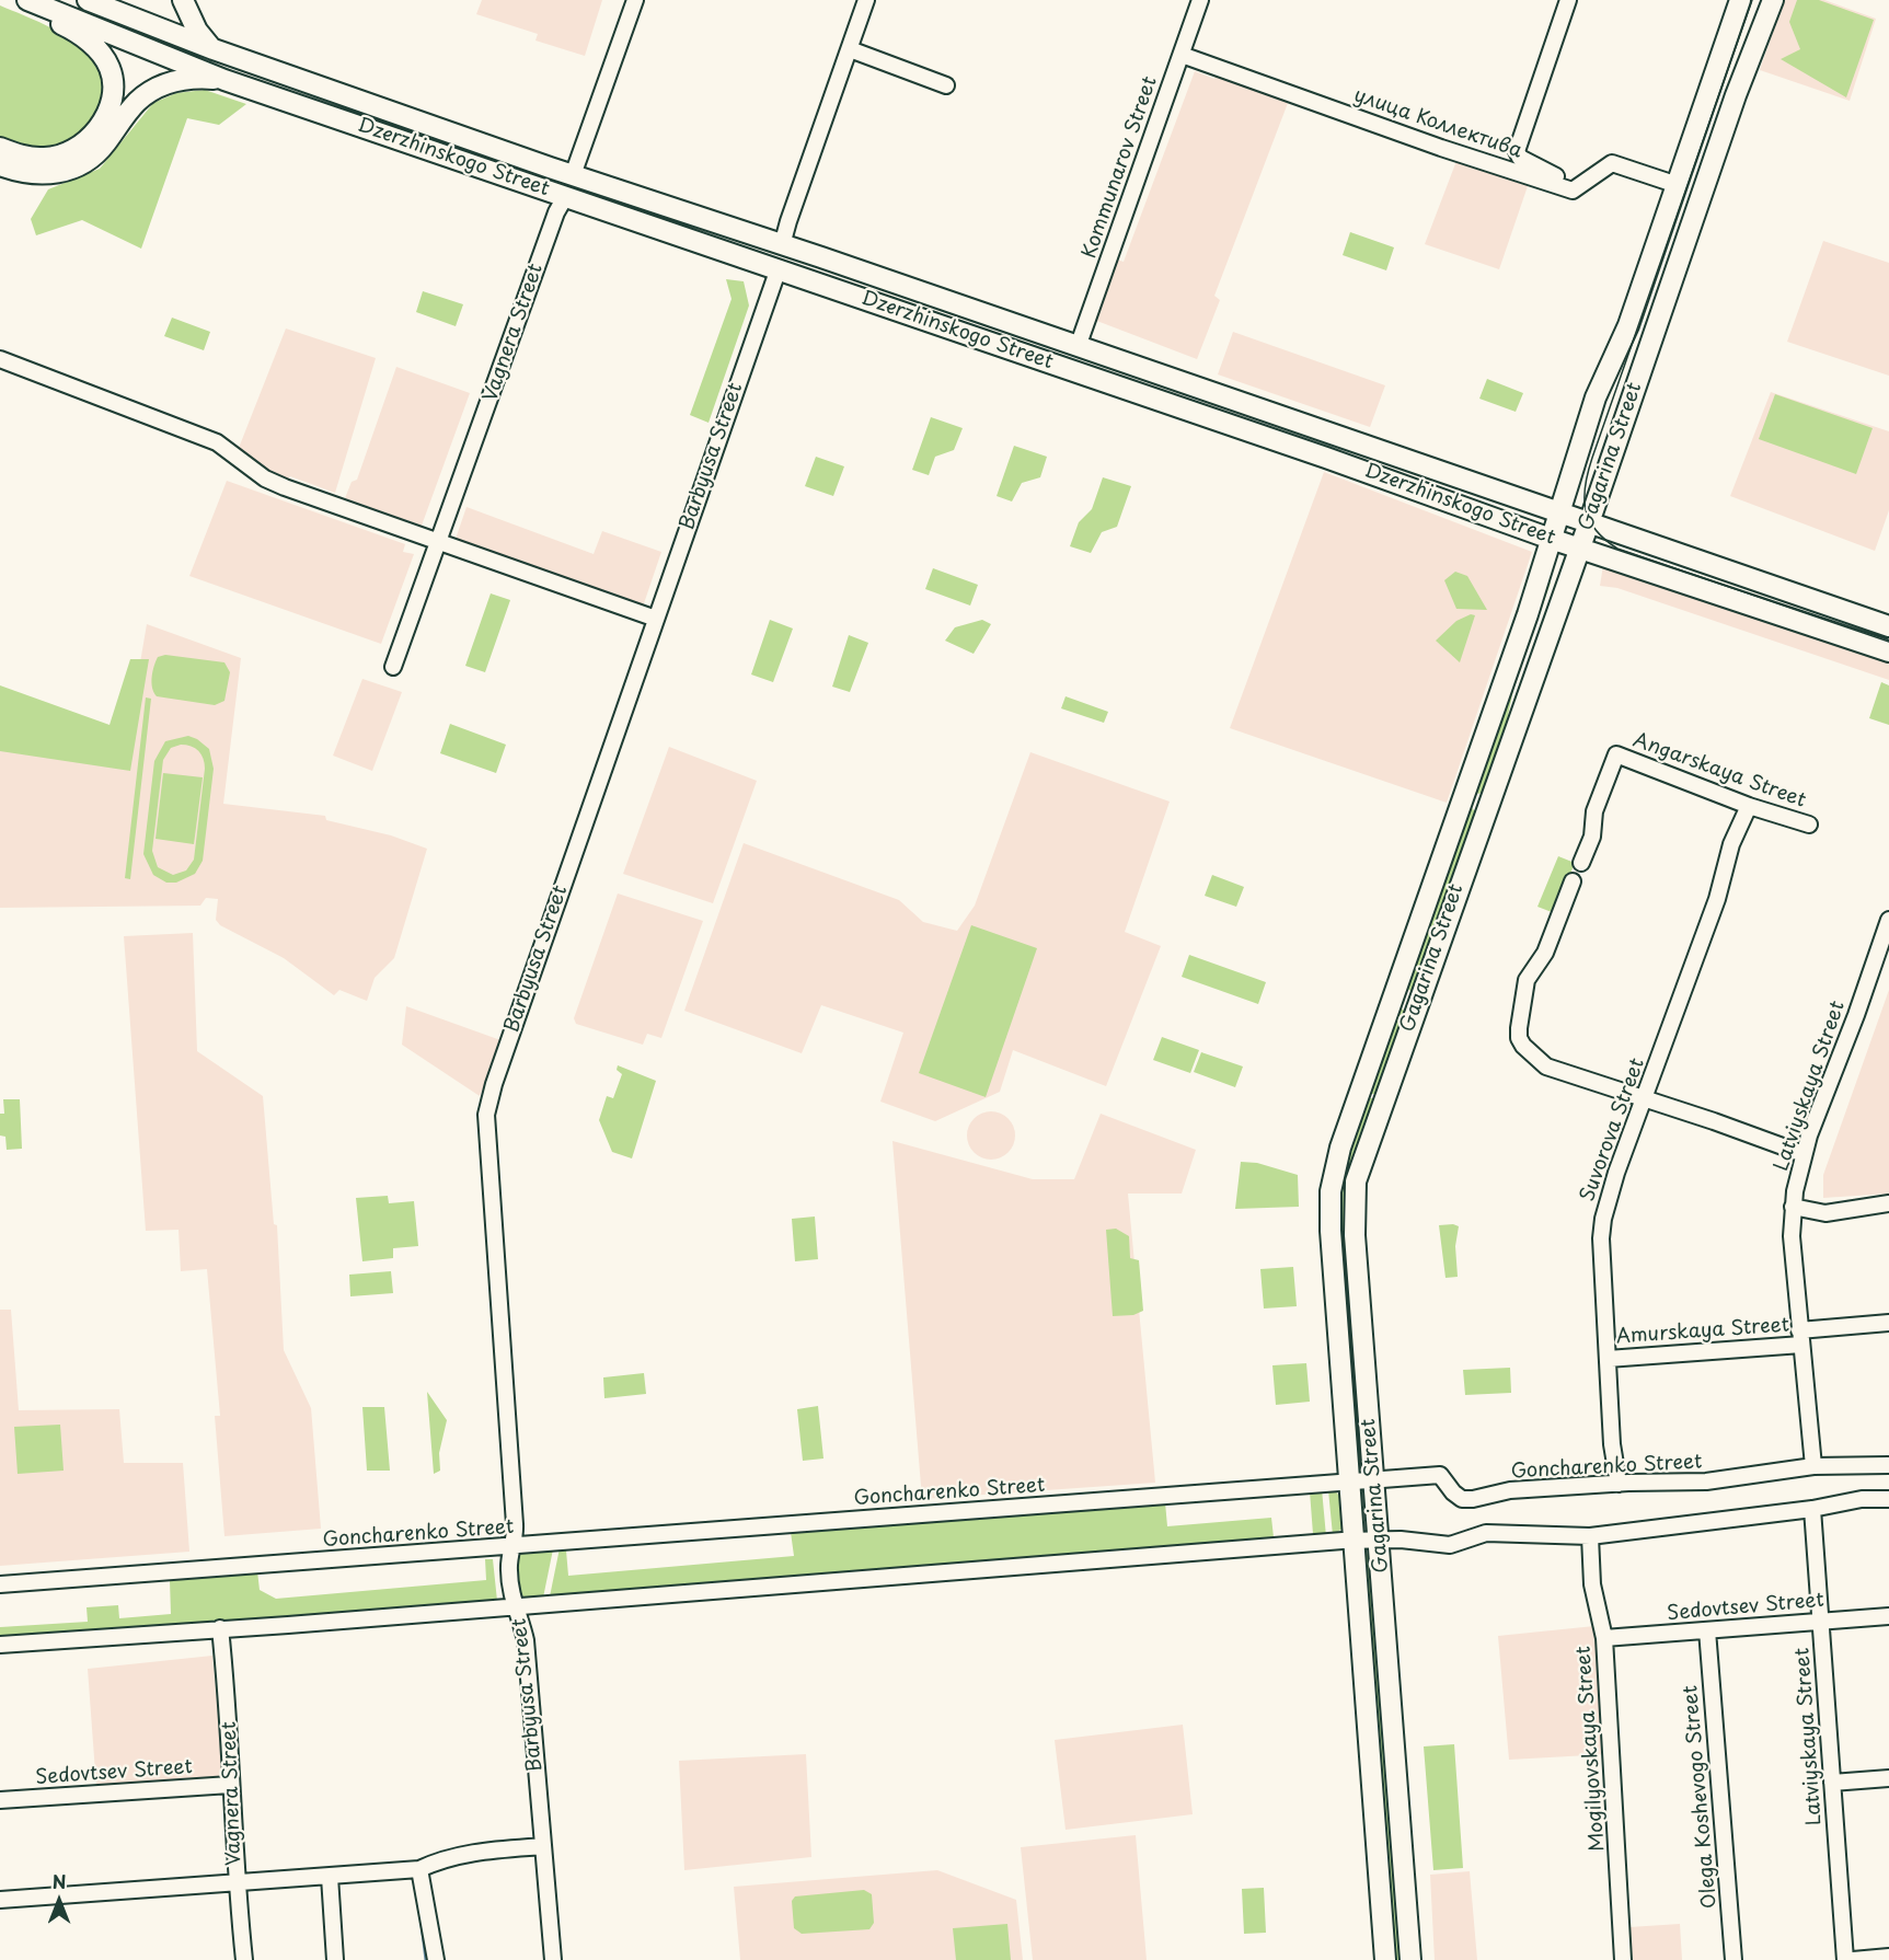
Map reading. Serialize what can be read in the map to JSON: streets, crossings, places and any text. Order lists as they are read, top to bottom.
{
  "streets": {
    "main road": [
      "Dzerzhinskogo Street",
      "Vagnera Street",
      "Barbyusa Street",
      "Gagarina Street"
    ],
    "street": [
      "улица Коллектива",
      "Kommunarov Street",
      "Angarskaya Street",
      "Latviyskaya Street",
      "Suvorova Street",
      "Amurskaya Street",
      "Goncharenko Street",
      "Sedovtsev Street",
      "Mogilyovskaya Street",
      "Olega Koshevogo Street"
    ]
  },
  "crossings": [
    ["улица Коллектива", "Kommunarov Street"],
    ["Dzerzhinskogo Street", "Kommunarov Street"],
    ["Dzerzhinskogo Street", "Vagnera Street"],
    ["Dzerzhinskogo Street", "Barbyusa Street"],
    ["Dzerzhinskogo Street", "Gagarina Street"],
    ["Vagnera Street", "Sedovtsev Street"],
    ["Barbyusa Street", "Goncharenko Street"],
    ["Gagarina Street", "Goncharenko Street"],
    ["Angarskaya Street", "Suvorova Street"],
    ["Latviyskaya Street", "Amurskaya Street"],
    ["Latviyskaya Street", "Goncharenko Street"],
    ["Latviyskaya Street", "Sedovtsev Street"],
    ["Suvorova Street", "Amurskaya Street"],
    ["Suvorova Street", "Goncharenko Street"],
    ["Sedovtsev Street", "Mogilyovskaya Street"],
    ["Sedovtsev Street", "Olega Koshevogo Street"]
  ],
  "north": "top"
}
